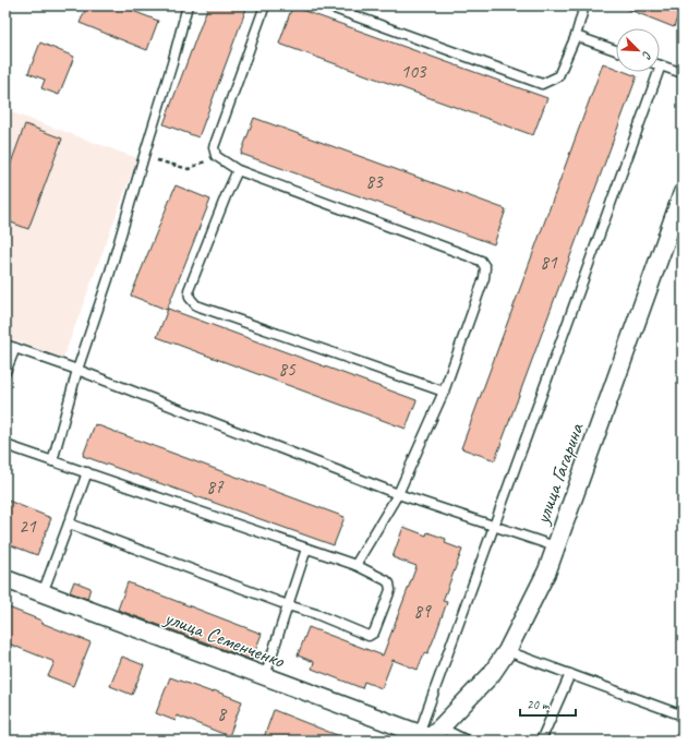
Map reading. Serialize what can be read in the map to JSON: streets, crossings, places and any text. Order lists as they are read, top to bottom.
{
  "streets": {
    "street": ["улица Гагарина", "улица Семенченко"]
  },
  "crossings": [
    ["улица Гагарина", "улица Семенченко"]
  ],
  "house_numbers": [
    "103",
    "83",
    "81",
    "85",
    "87",
    "21",
    "89",
    "8"
  ],
  "scale_bar": "20 m",
  "north": "bottom right"
}
